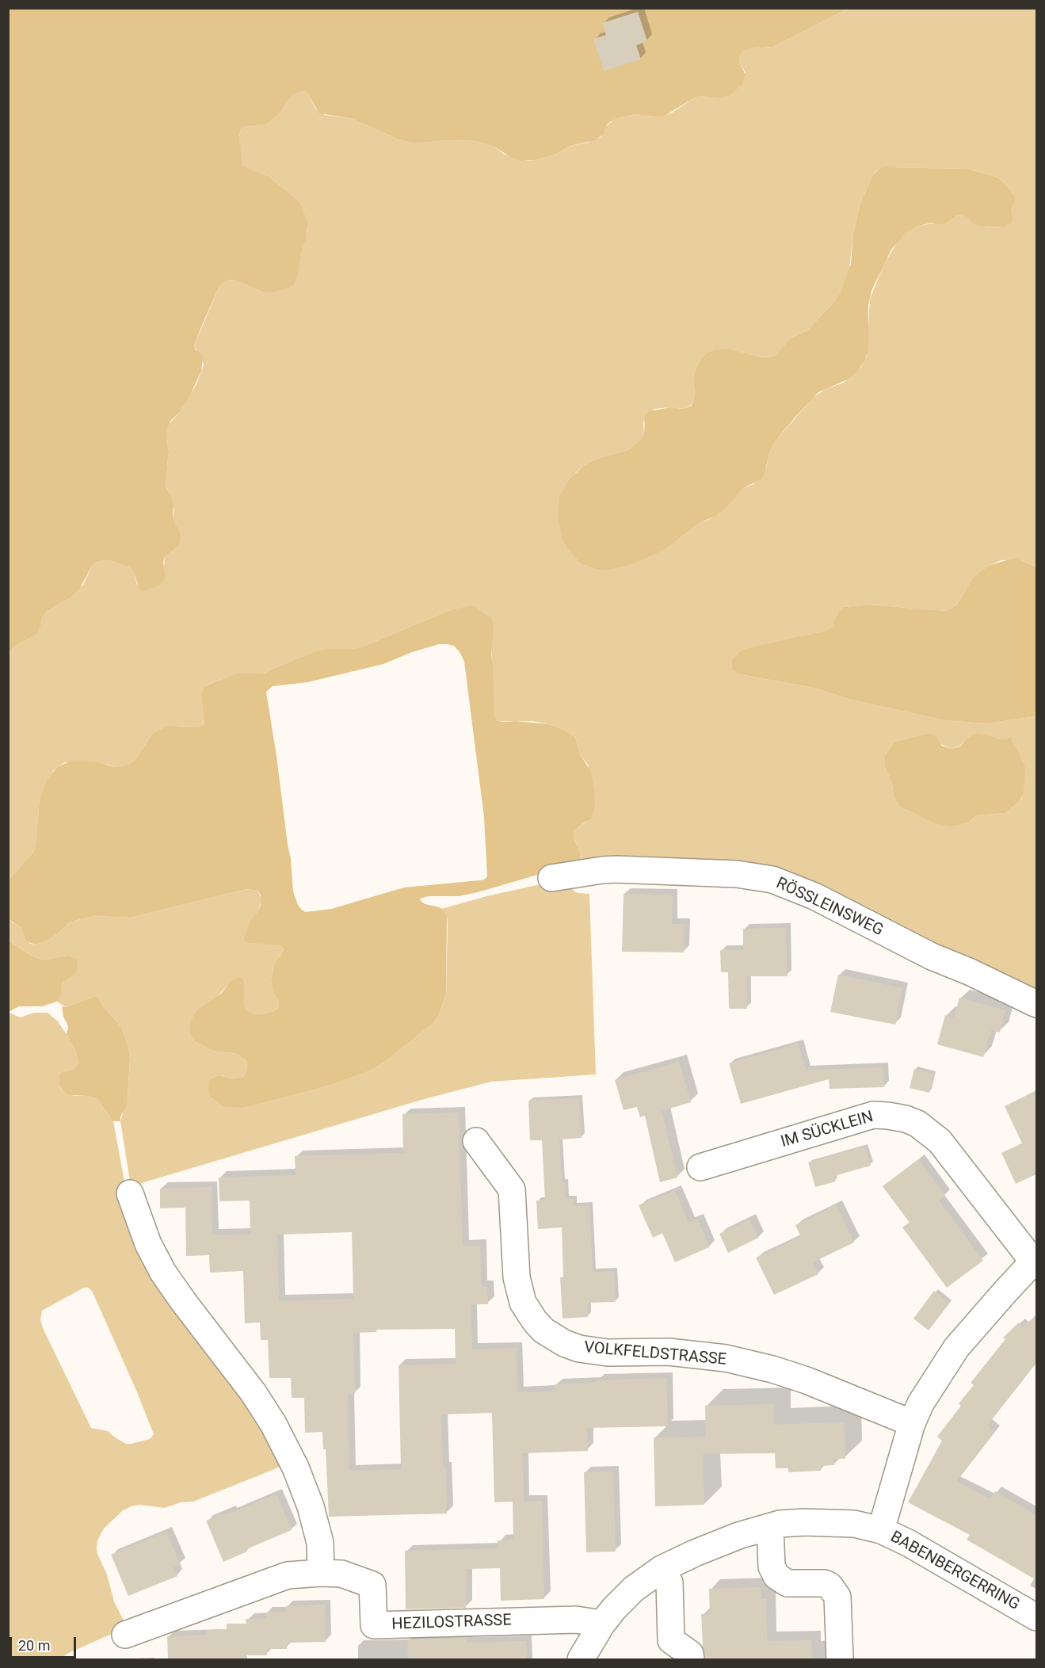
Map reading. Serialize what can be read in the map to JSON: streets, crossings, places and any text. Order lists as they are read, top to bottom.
{
  "streets": {
    "street": [
      "RÖSSLEINSWEG",
      "IM SÜCKLEIN",
      "VOLKFELDSTRASSE",
      "BABENBERGERRING",
      "HEZILOSTRASSE"
    ]
  },
  "crossings": [
    ["BABENBERGERRING", "HEZILOSTRASSE"]
  ],
  "scale_bar": "20 m"
}
